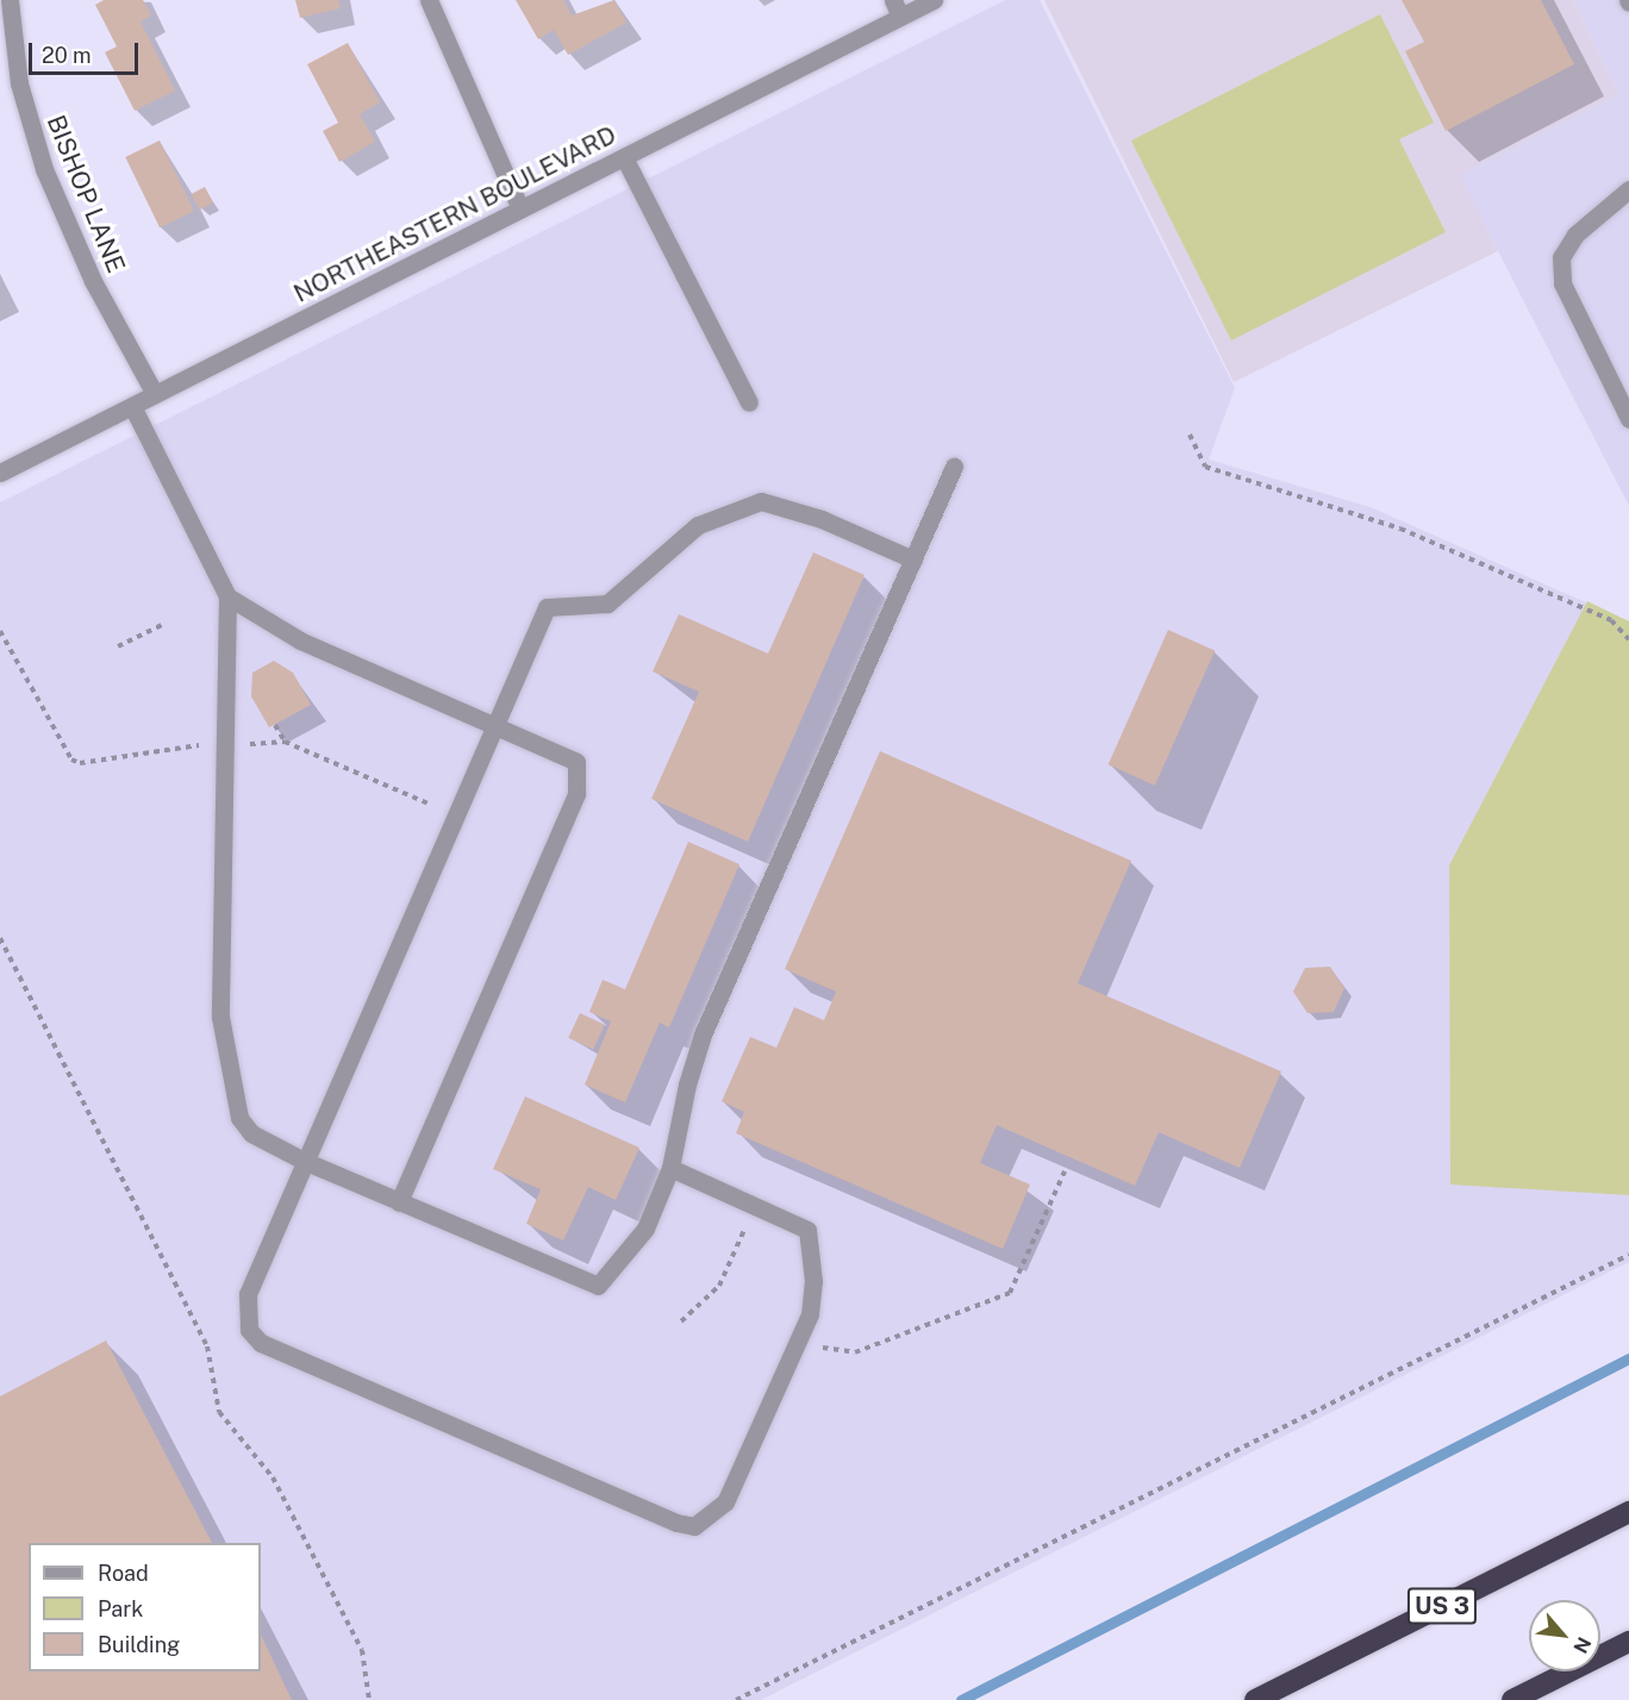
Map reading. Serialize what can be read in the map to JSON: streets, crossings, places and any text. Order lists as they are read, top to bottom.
{
  "streets": {
    "highway": ["US 3"],
    "street": ["BISHOP LANE", "NORTHEASTERN BOULEVARD"]
  },
  "crossings": [
    ["BISHOP LANE", "NORTHEASTERN BOULEVARD"]
  ],
  "legend": ["Road", "Park", "Building"],
  "scale_bar": "20 m",
  "north": "bottom right"
}
